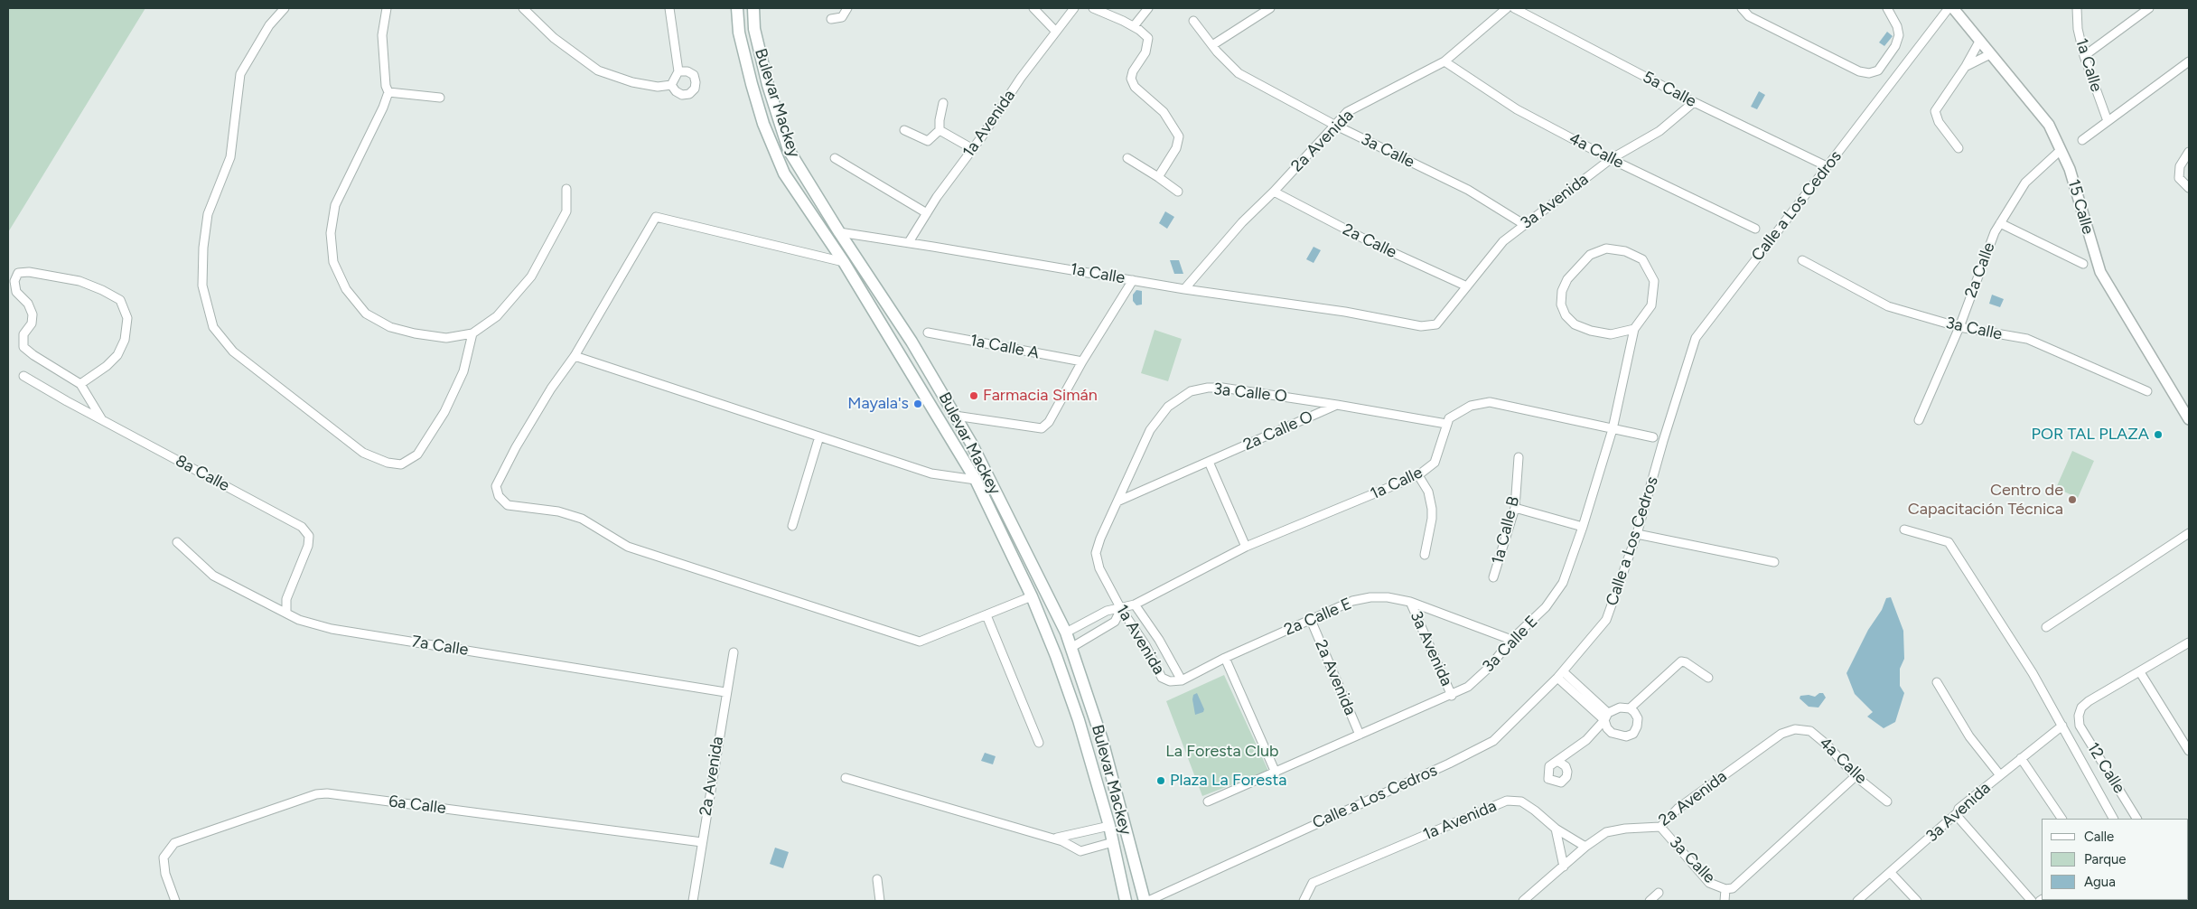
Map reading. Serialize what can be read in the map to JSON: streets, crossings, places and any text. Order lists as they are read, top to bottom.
{
  "streets": {
    "main road": ["Bulevar Mackey"],
    "street": [
      "1a Calle",
      "5a Calle",
      "1a Avenida",
      "2a Avenida",
      "3a Calle",
      "4a Calle",
      "3a Avenida",
      "Calle a Los Cedros",
      "15 Calle",
      "2a Calle",
      "1a Calle A",
      "3a Calle O",
      "2a Calle O",
      "8a Calle",
      "1a Calle B",
      "2a Calle E",
      "3a Calle E",
      "7a Calle",
      "12 Calle",
      "6a Calle"
    ]
  },
  "crossings": [
    ["1a Calle", "Bulevar Mackey"],
    ["1a Calle", "1a Avenida"],
    ["1a Calle", "2a Avenida"],
    ["1a Calle", "3a Avenida"],
    ["5a Calle", "3a Avenida"],
    ["5a Calle", "Calle a Los Cedros"],
    ["1a Avenida", "3a Calle O"],
    ["1a Avenida", "2a Calle O"],
    ["1a Avenida", "2a Calle E"],
    ["2a Avenida", "3a Calle"],
    ["2a Avenida", "4a Calle"],
    ["2a Avenida", "2a Calle"],
    ["2a Avenida", "2a Calle E"],
    ["2a Avenida", "3a Calle E"],
    ["2a Avenida", "7a Calle"],
    ["2a Avenida", "6a Calle"],
    ["3a Calle", "3a Avenida"],
    ["3a Calle", "2a Calle"],
    ["4a Calle", "3a Avenida"],
    ["3a Avenida", "2a Calle"],
    ["3a Avenida", "2a Calle E"],
    ["3a Avenida", "3a Calle E"],
    ["15 Calle", "2a Calle"],
    ["3a Calle O", "2a Calle O"],
    ["8a Calle", "7a Calle"],
    ["2a Calle E", "3a Calle E"]
  ],
  "parks": ["La Foresta Club"],
  "places": [
    "Farmacia Simán",
    "Mayala's",
    "POR TAL PLAZA",
    "Centro de Capacitación Técnica",
    "Plaza La Foresta"
  ],
  "legend": ["Calle", "Parque", "Agua"]
}
